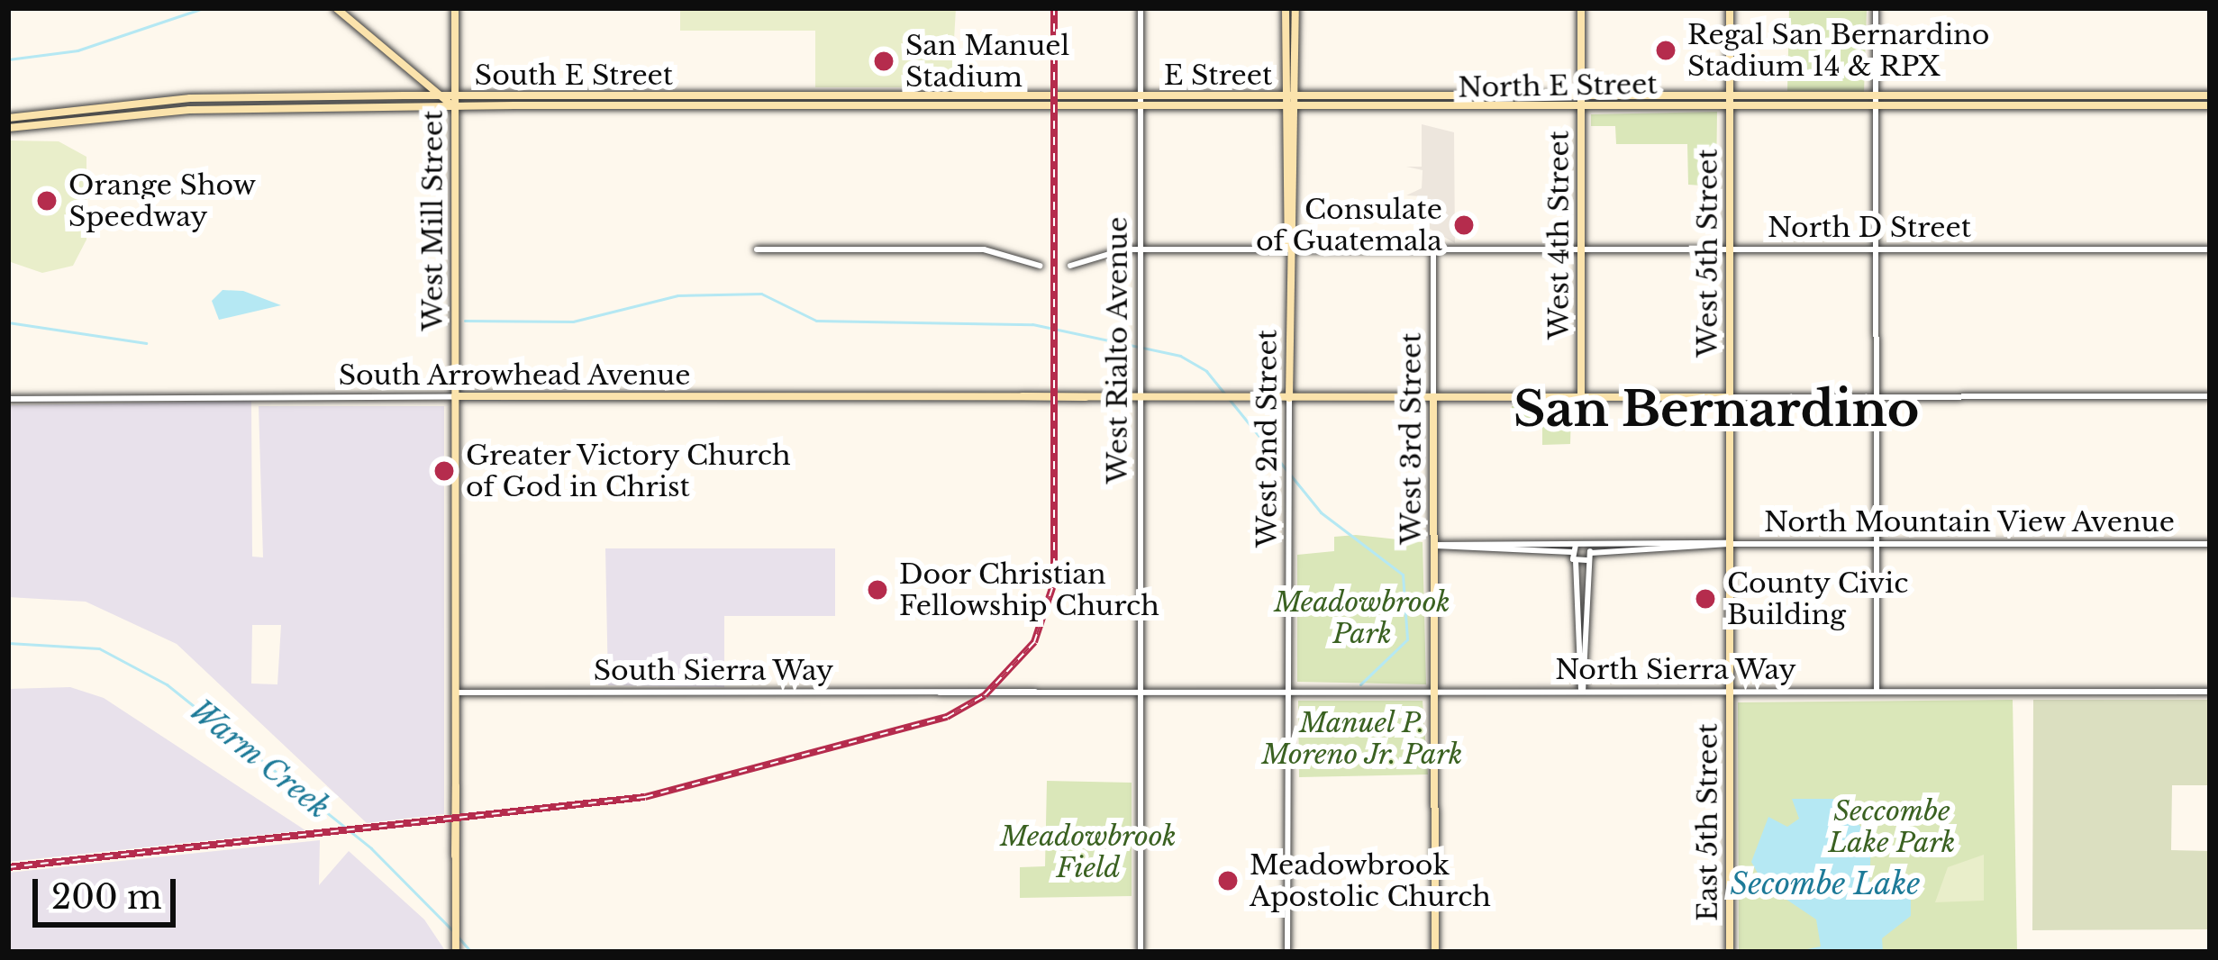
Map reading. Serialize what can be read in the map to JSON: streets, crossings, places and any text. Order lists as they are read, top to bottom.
{
  "streets": {
    "main road": [
      "South E Street",
      "E Street",
      "North E Street",
      "West Mill Street",
      "West 4th Street",
      "West 5th Street",
      "South Arrowhead Avenue",
      "West 2nd Street",
      "West 3rd Street",
      "East 5th Street"
    ],
    "street": [
      "North D Street",
      "West Rialto Avenue",
      "North Mountain View Avenue",
      "North Sierra Way",
      "South Sierra Way"
    ]
  },
  "crossings": [
    ["South E Street", "E Street"],
    ["South E Street", "West Mill Street"],
    ["South E Street", "West Rialto Avenue"],
    ["E Street", "North E Street"],
    ["E Street", "West Rialto Avenue"],
    ["E Street", "West 2nd Street"],
    ["North E Street", "West 4th Street"],
    ["North E Street", "West 5th Street"],
    ["North E Street", "West 2nd Street"],
    ["West Mill Street", "South Arrowhead Avenue"],
    ["West Mill Street", "South Sierra Way"],
    ["North D Street", "West 4th Street"],
    ["North D Street", "West 5th Street"],
    ["North D Street", "West Rialto Avenue"],
    ["North D Street", "West 2nd Street"],
    ["North D Street", "West 3rd Street"],
    ["West 4th Street", "South Arrowhead Avenue"],
    ["West 5th Street", "South Arrowhead Avenue"],
    ["West 5th Street", "North Mountain View Avenue"],
    ["West 5th Street", "North Sierra Way"],
    ["West 5th Street", "East 5th Street"],
    ["West Rialto Avenue", "South Arrowhead Avenue"],
    ["West Rialto Avenue", "North Sierra Way"],
    ["South Arrowhead Avenue", "West 2nd Street"],
    ["South Arrowhead Avenue", "West 3rd Street"],
    ["West 2nd Street", "North Sierra Way"],
    ["West 3rd Street", "North Sierra Way"],
    ["North Sierra Way", "South Sierra Way"],
    ["North Sierra Way", "East 5th Street"]
  ],
  "districts": ["San Bernardino"],
  "water": ["Warm Creek", "Secombe Lake"],
  "parks": [
    "Meadowbrook Park",
    "Manuel P. Moreno Jr. Park",
    "Seccombe Lake Park",
    "Meadowbrook Field"
  ],
  "places": [
    "Regal San Bernardino Stadium 14 & RPX",
    "San Manuel Stadium",
    "Orange Show Speedway",
    "Consulate of Guatemala",
    "Greater Victory Church of God in Christ",
    "Door Christian Fellowship Church",
    "County Civic Building",
    "Meadowbrook Apostolic Church"
  ],
  "scale_bar": "200 m"
}
